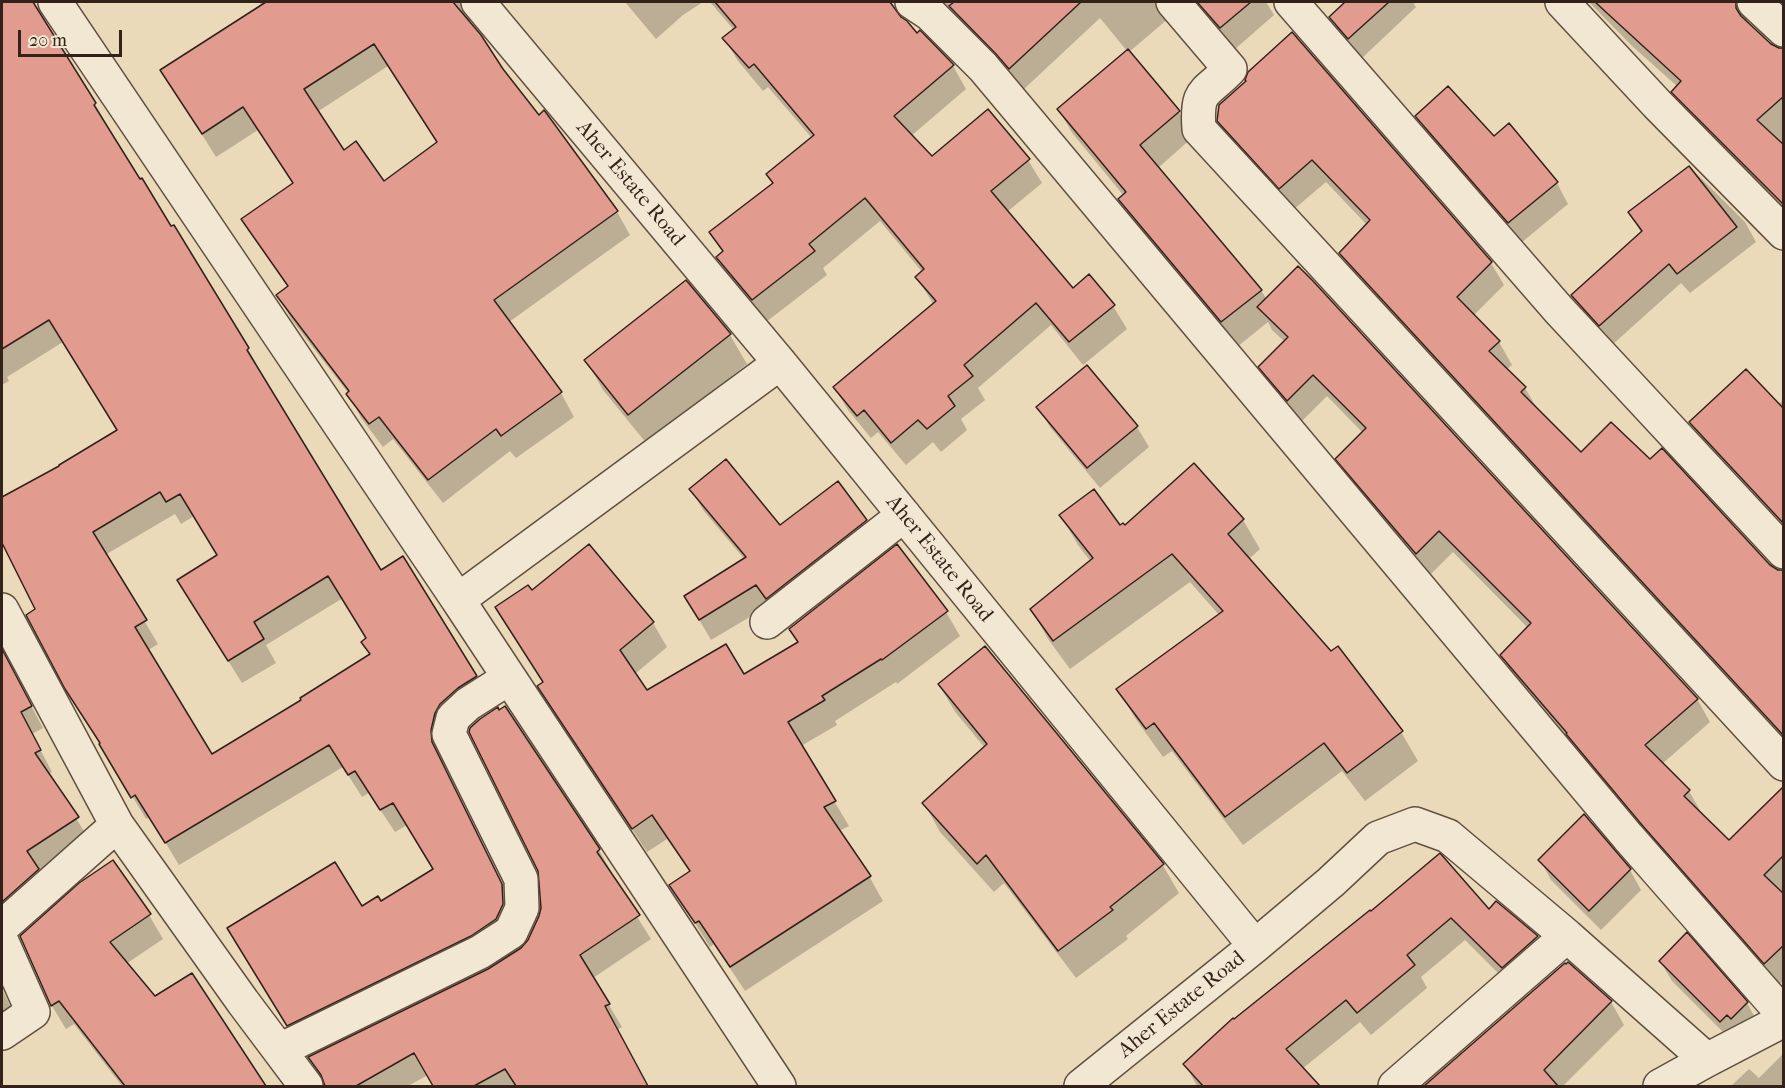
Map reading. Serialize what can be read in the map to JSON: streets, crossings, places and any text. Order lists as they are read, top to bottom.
{
  "streets": {
    "street": ["Aher Estate Road"]
  },
  "scale_bar": "20 m"
}
